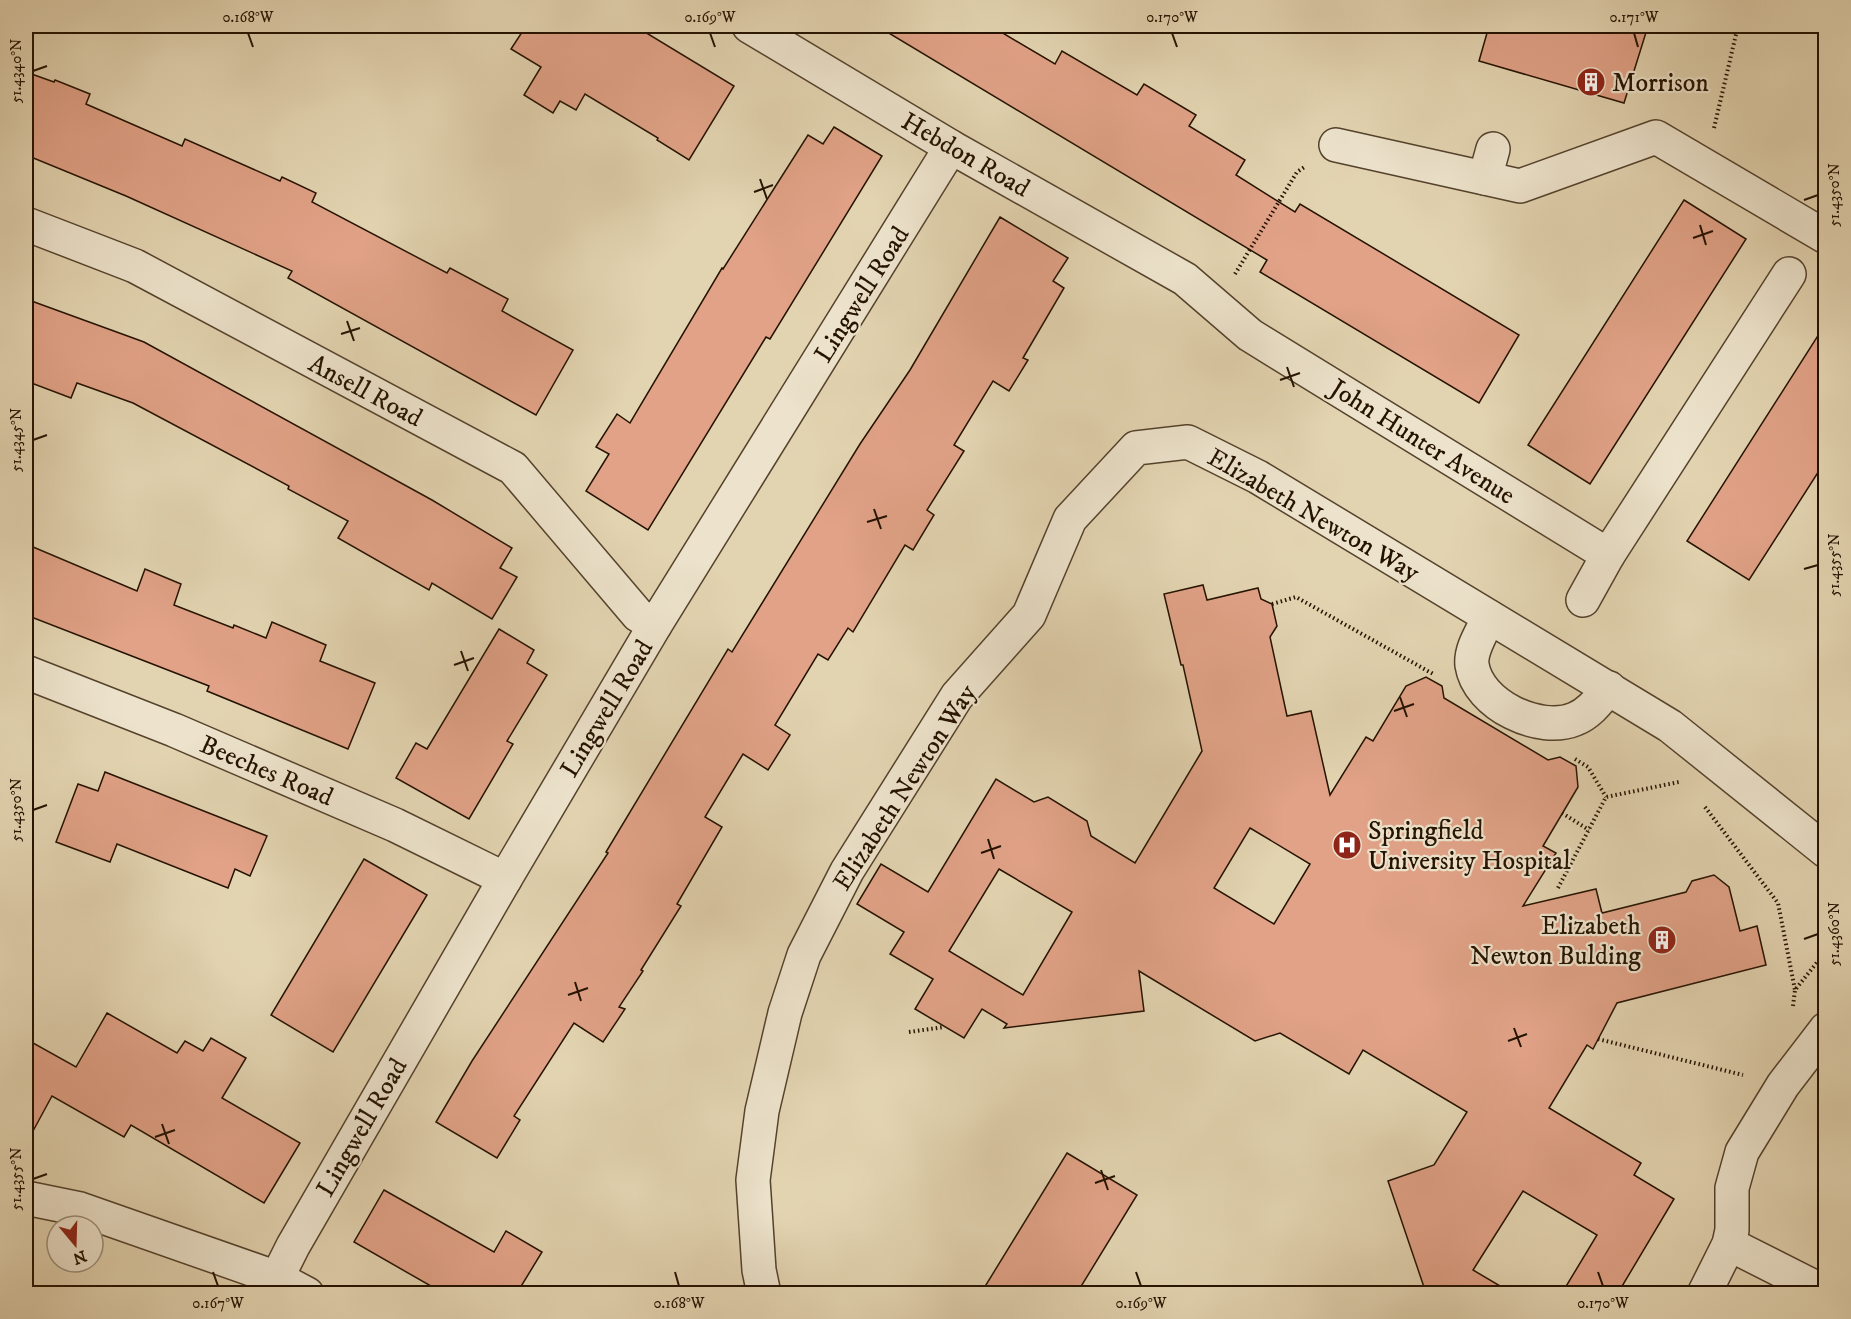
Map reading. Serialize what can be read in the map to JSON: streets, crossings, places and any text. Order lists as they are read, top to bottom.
{
  "streets": {
    "street": [
      "Hebdon Road",
      "Lingwell Road",
      "Ansell Road",
      "John Hunter Avenue",
      "Elizabeth Newton Way",
      "Beeches Road"
    ]
  },
  "crossings": [
    ["Hebdon Road", "Lingwell Road"],
    ["Hebdon Road", "John Hunter Avenue"],
    ["Lingwell Road", "Ansell Road"],
    ["Lingwell Road", "Beeches Road"]
  ],
  "places": {
    "building": ["Morrison", "Elizabeth Newton Bulding"],
    "hospital": ["Springfield University Hospital"]
  },
  "north": "bottom",
  "coordinates": [
    "0.168°W",
    "0.169°W",
    "0.170°W",
    "0.171°W",
    "51.4340°N",
    "51.4350°N",
    "51.4345°N",
    "51.4355°N",
    "51.4360°N",
    "0.167°W"
  ]
}
